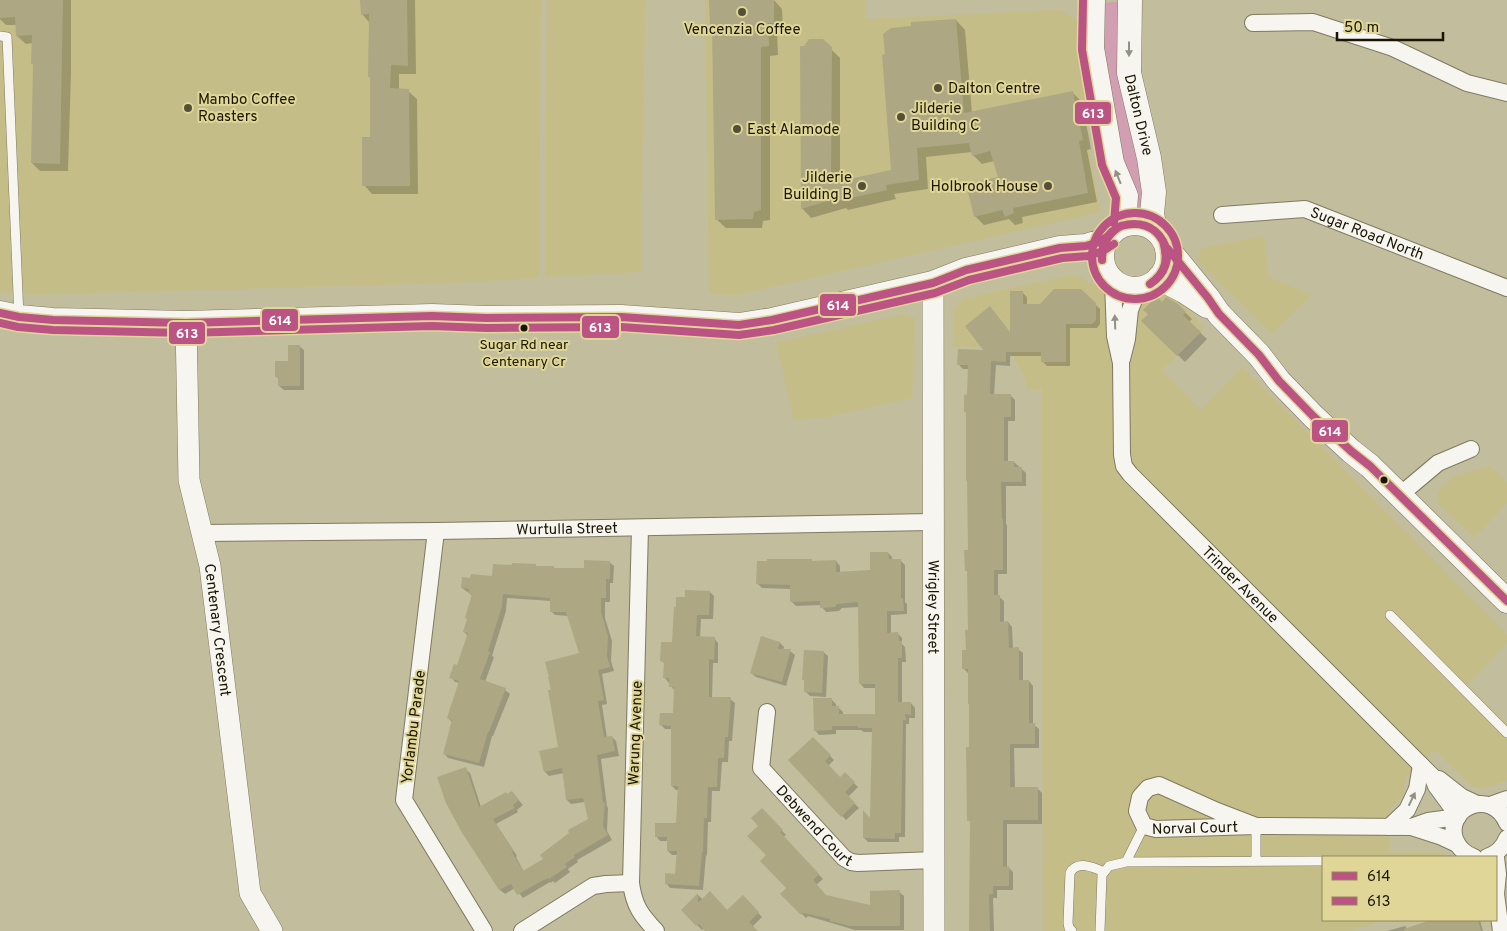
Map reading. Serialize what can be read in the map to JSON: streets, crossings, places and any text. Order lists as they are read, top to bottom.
{
  "streets": {
    "main road": ["Dalton Drive"],
    "street": [
      "Sugar Road North",
      "Wurtulla Street",
      "Trinder Avenue",
      "Wrigley Street",
      "Centenary Crescent",
      "Yorlambu Parade",
      "Warung Avenue",
      "Debwend Court",
      "Norval Court"
    ]
  },
  "crossings": [
    ["Dalton Drive", "Trinder Avenue"],
    ["Wurtulla Street", "Wrigley Street"],
    ["Wurtulla Street", "Centenary Crescent"],
    ["Wurtulla Street", "Yorlambu Parade"],
    ["Wurtulla Street", "Warung Avenue"],
    ["Trinder Avenue", "Norval Court"],
    ["Wrigley Street", "Debwend Court"]
  ],
  "places": [
    "Vencenzia Coffee",
    "Dalton Centre",
    "Mambo Coffee Roasters",
    "Jilderie Building C",
    "East Alamode",
    "Jilderie Building B",
    "Holbrook House",
    "Sugar Rd near Centenary Cr"
  ],
  "lines": ["transit line 613", "transit line 614"],
  "legend": ["614", "613"],
  "scale_bar": "50 m"
}
